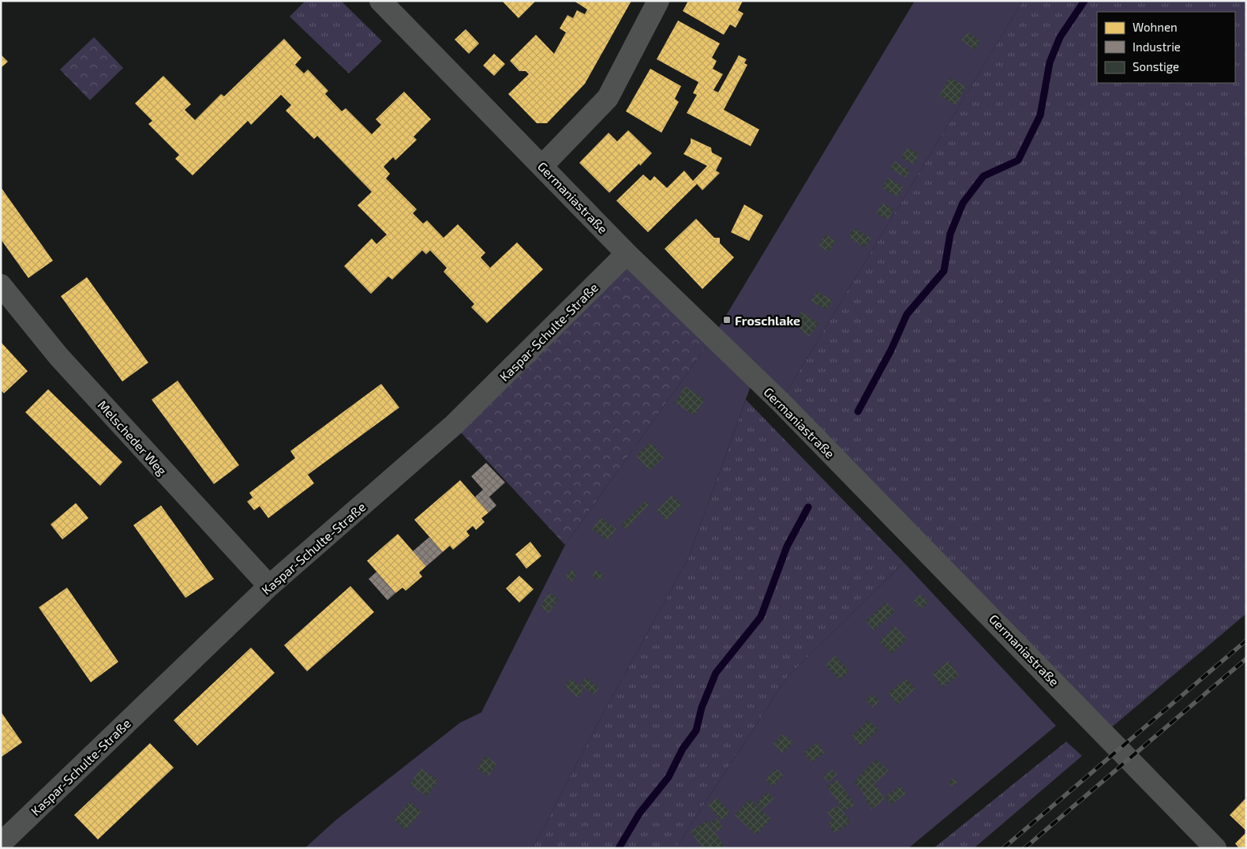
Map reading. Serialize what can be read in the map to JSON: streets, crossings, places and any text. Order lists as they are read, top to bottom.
{
  "streets": {
    "street": ["Germaniastraße", "Kaspar-Schulte-Straße", "Melscheder Weg"]
  },
  "crossings": [
    ["Germaniastraße", "Kaspar-Schulte-Straße"],
    ["Kaspar-Schulte-Straße", "Melscheder Weg"]
  ],
  "places": {
    "transit": ["Froschlake"]
  },
  "legend": ["Wohnen", "Industrie", "Sonstige"]
}
